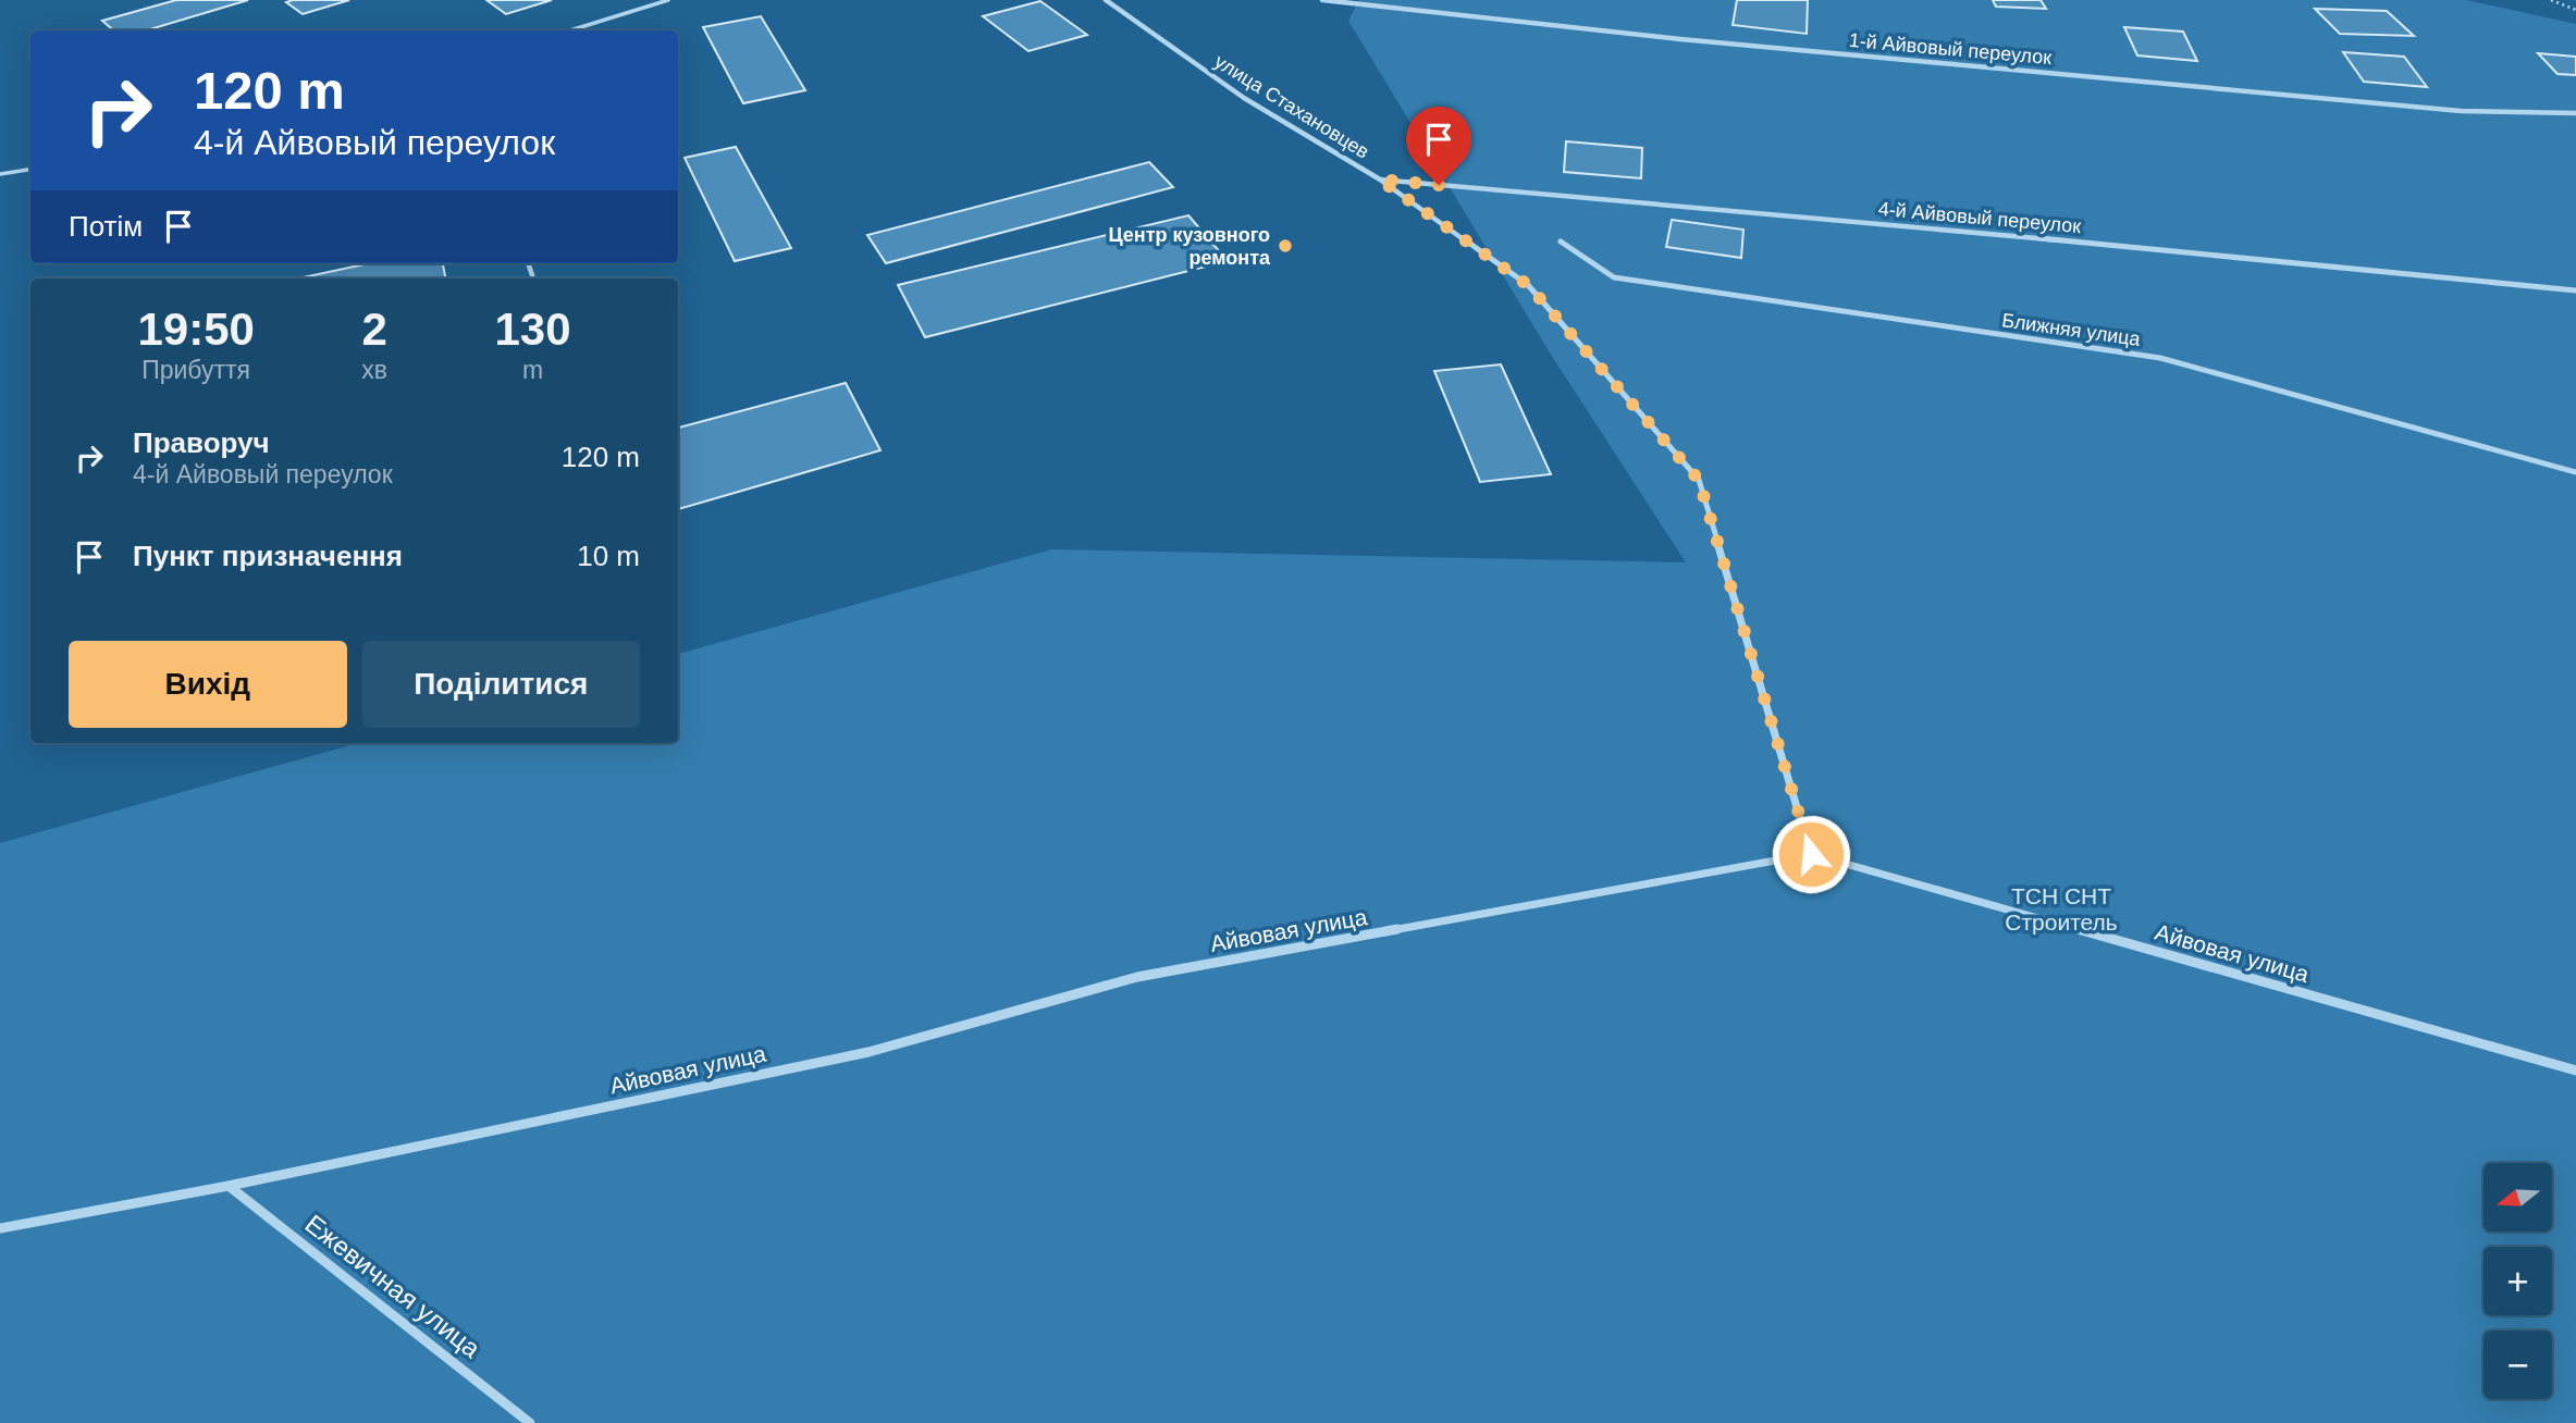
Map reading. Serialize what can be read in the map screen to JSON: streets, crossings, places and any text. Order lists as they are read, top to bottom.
{
  "streets": {
    "street": [
      "1-й Айвовый переулок",
      "улица Стахановцев",
      "4-й Айвовый переулок",
      "Ближняя улица",
      "Айвовая улица",
      "Ежевичная улица"
    ]
  },
  "crossings": [
    ["улица Стахановцев", "4-й Айвовый переулок"],
    ["улица Стахановцев", "Айвовая улица"],
    ["Айвовая улица", "Ежевичная улица"]
  ],
  "parks": ["ТСН СНТ Строитель"],
  "places": ["Центр кузовного ремонта"],
  "north": "left",
  "page": {
    "turn": ["120 m", "4-й Айвовый переулок"],
    "then": "Потім",
    "eta": [
      "19:50",
      "Прибуття",
      "2",
      "хв",
      "130",
      "m"
    ],
    "list": [
      {
        "name": "Праворуч",
        "note": "4-й Айвовый переулок",
        "value": "120 m"
      },
      {
        "name": "Пункт призначення",
        "value": "10 m"
      }
    ],
    "buttons": ["Вихід", "Поділитися"],
    "map_buttons": ["+", "−"]
  }
}
